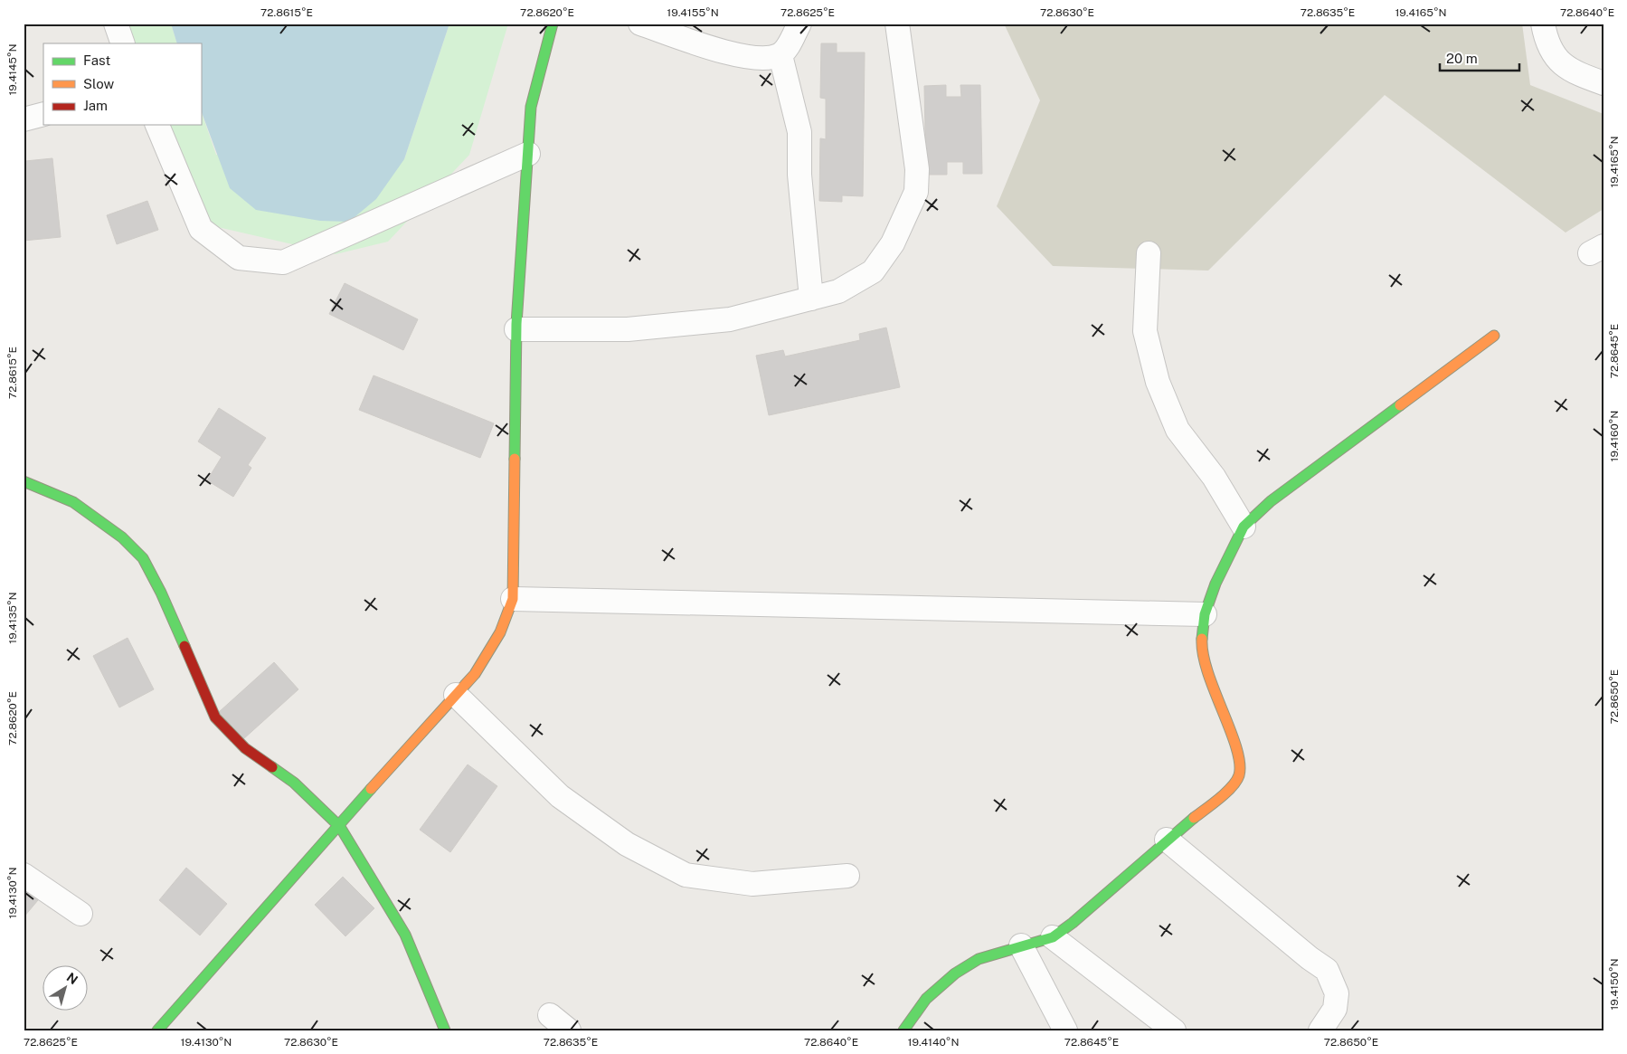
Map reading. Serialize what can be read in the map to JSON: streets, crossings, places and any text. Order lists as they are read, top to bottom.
{
  "legend": ["Fast", "Slow", "Jam"],
  "scale_bar": "20 m",
  "north": "top right",
  "coordinates": [
    "72.8615°E",
    "72.8620°E",
    "19.4155°N",
    "72.8625°E",
    "72.8630°E",
    "72.8635°E",
    "19.4165°N",
    "72.8640°E",
    "19.4145°N",
    "72.8645°E",
    "19.4160°N",
    "19.4135°N",
    "72.8650°E",
    "19.4130°N",
    "19.4150°N",
    "19.4140°N"
  ]
}
